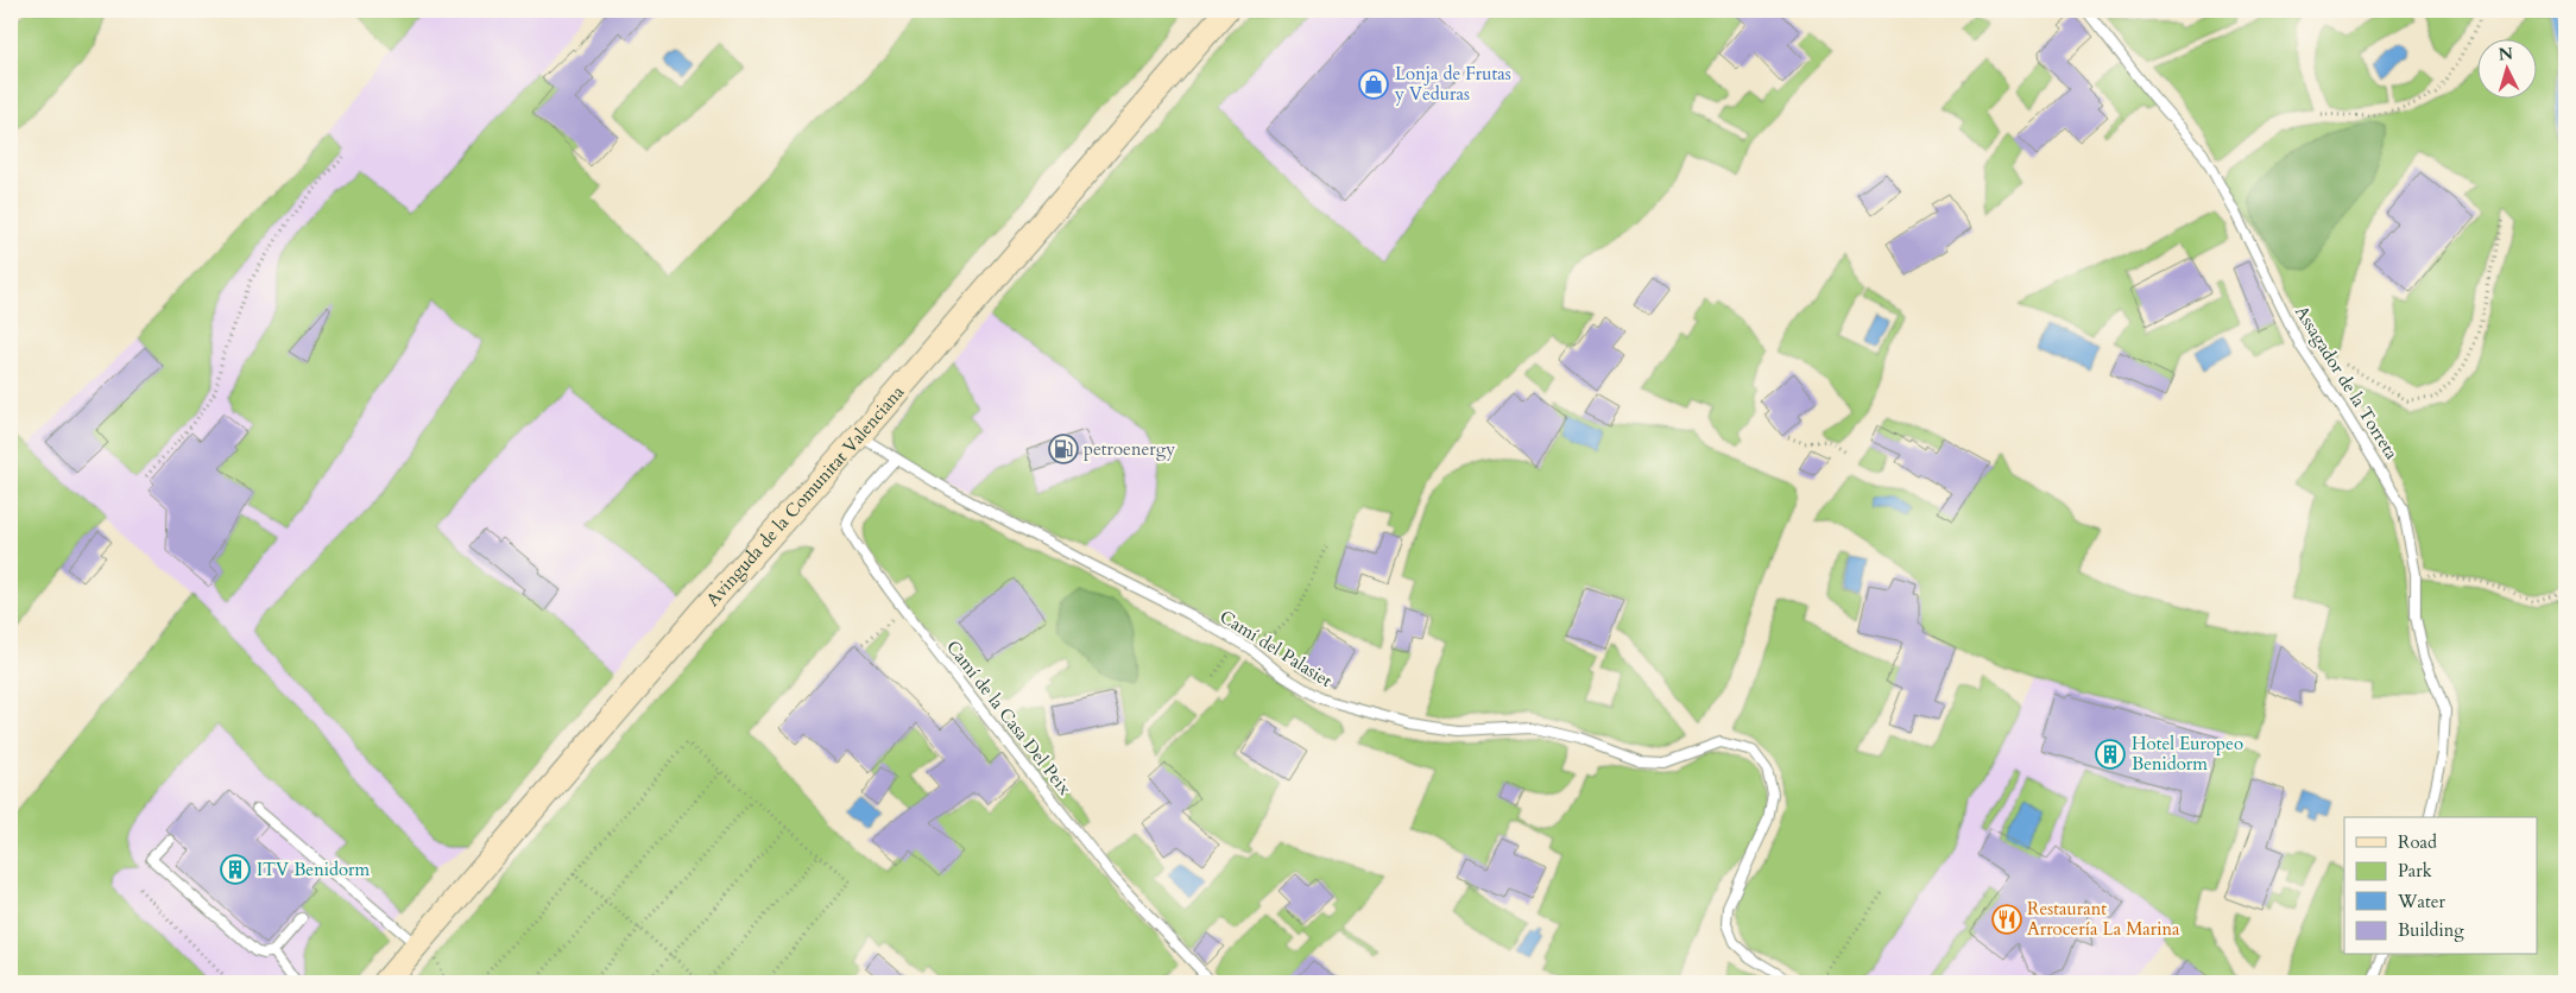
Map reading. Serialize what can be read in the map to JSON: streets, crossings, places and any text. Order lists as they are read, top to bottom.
{
  "streets": {
    "main road": ["Avinguda de la Comunitat Valenciana"],
    "lane": ["Assagador de la Torreta", "Camí del Palasiet", "Camí de la Casa Del Peix"]
  },
  "crossings": [
    ["Avinguda de la Comunitat Valenciana", "Camí del Palasiet"],
    ["Camí del Palasiet", "Camí de la Casa Del Peix"]
  ],
  "places": {
    "shop": ["Lonja de Frutas y Veduras"],
    "fuel station": ["petroenergy"],
    "building": ["Hotel Europeo Benidorm", "ITV Benidorm"],
    "restaurant": ["Restaurant Arrocería La Marina"]
  },
  "legend": [
    "Road",
    "Park",
    "Water",
    "Building"
  ],
  "north": "top"
}
